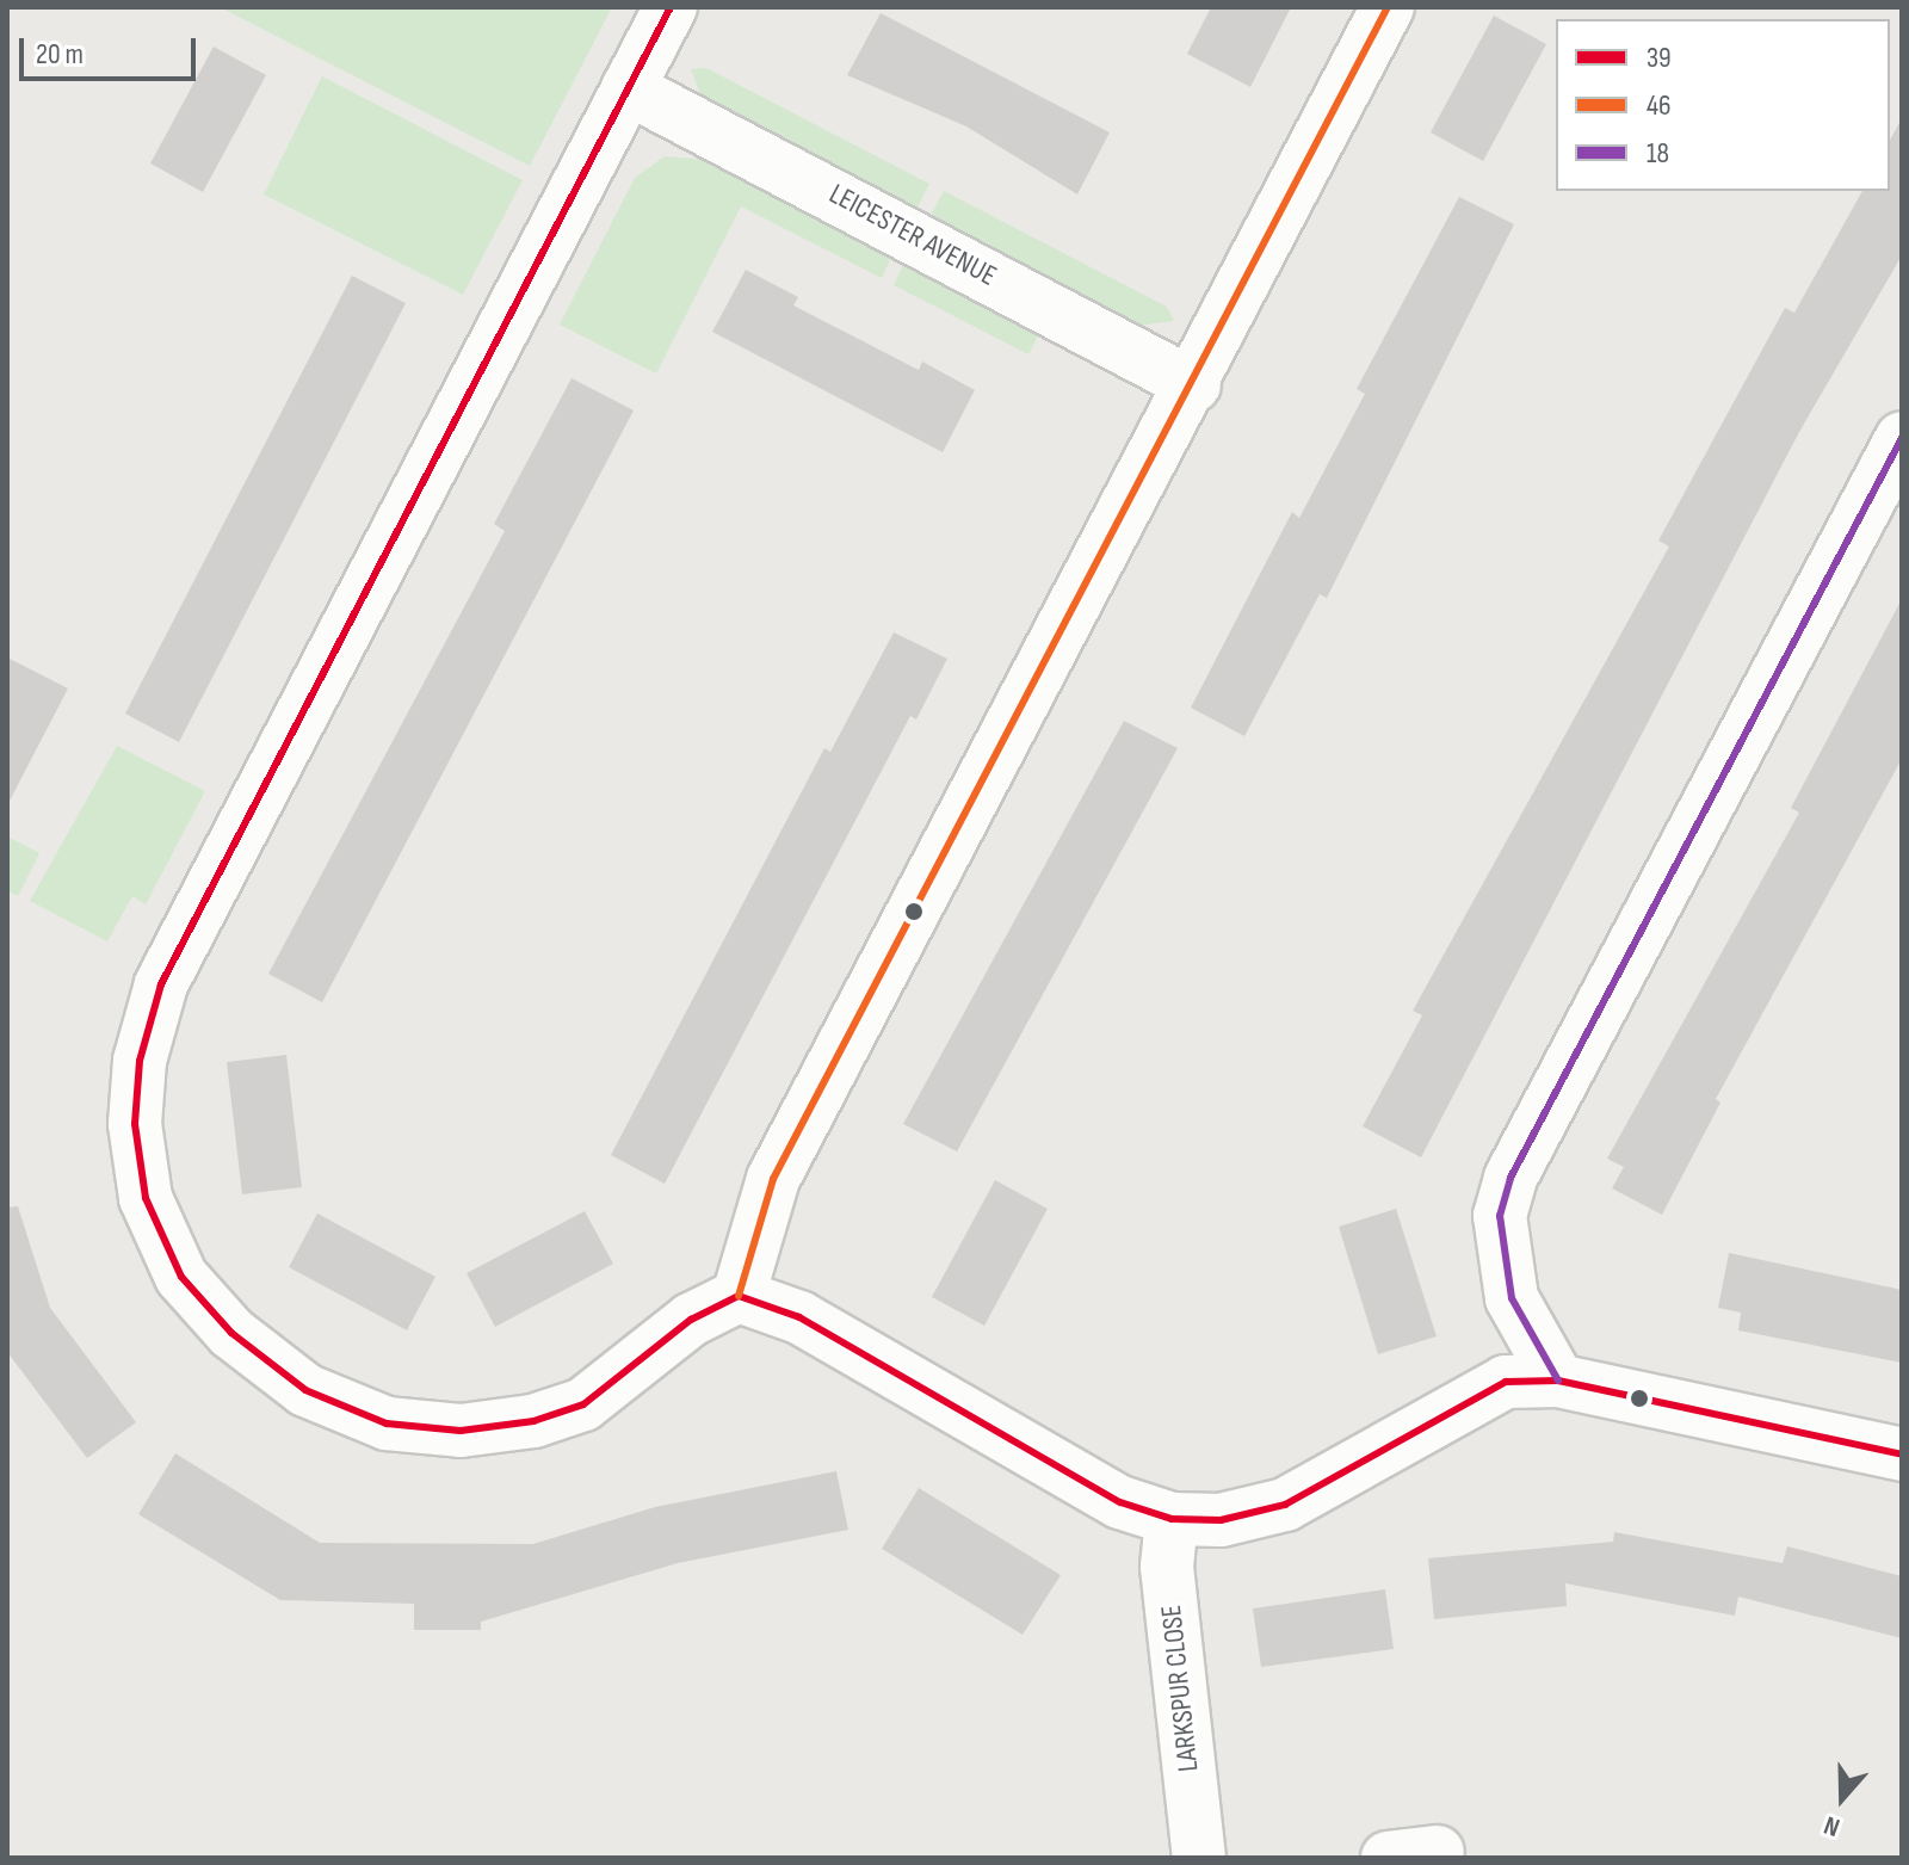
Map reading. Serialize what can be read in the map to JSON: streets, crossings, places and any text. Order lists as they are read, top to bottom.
{
  "streets": {
    "street": ["LEICESTER AVENUE", "LARKSPUR CLOSE"]
  },
  "lines": ["transit line 39", "transit line 46", "transit line 18"],
  "legend": ["39", "46", "18"],
  "scale_bar": "20 m",
  "north": "bottom"
}
